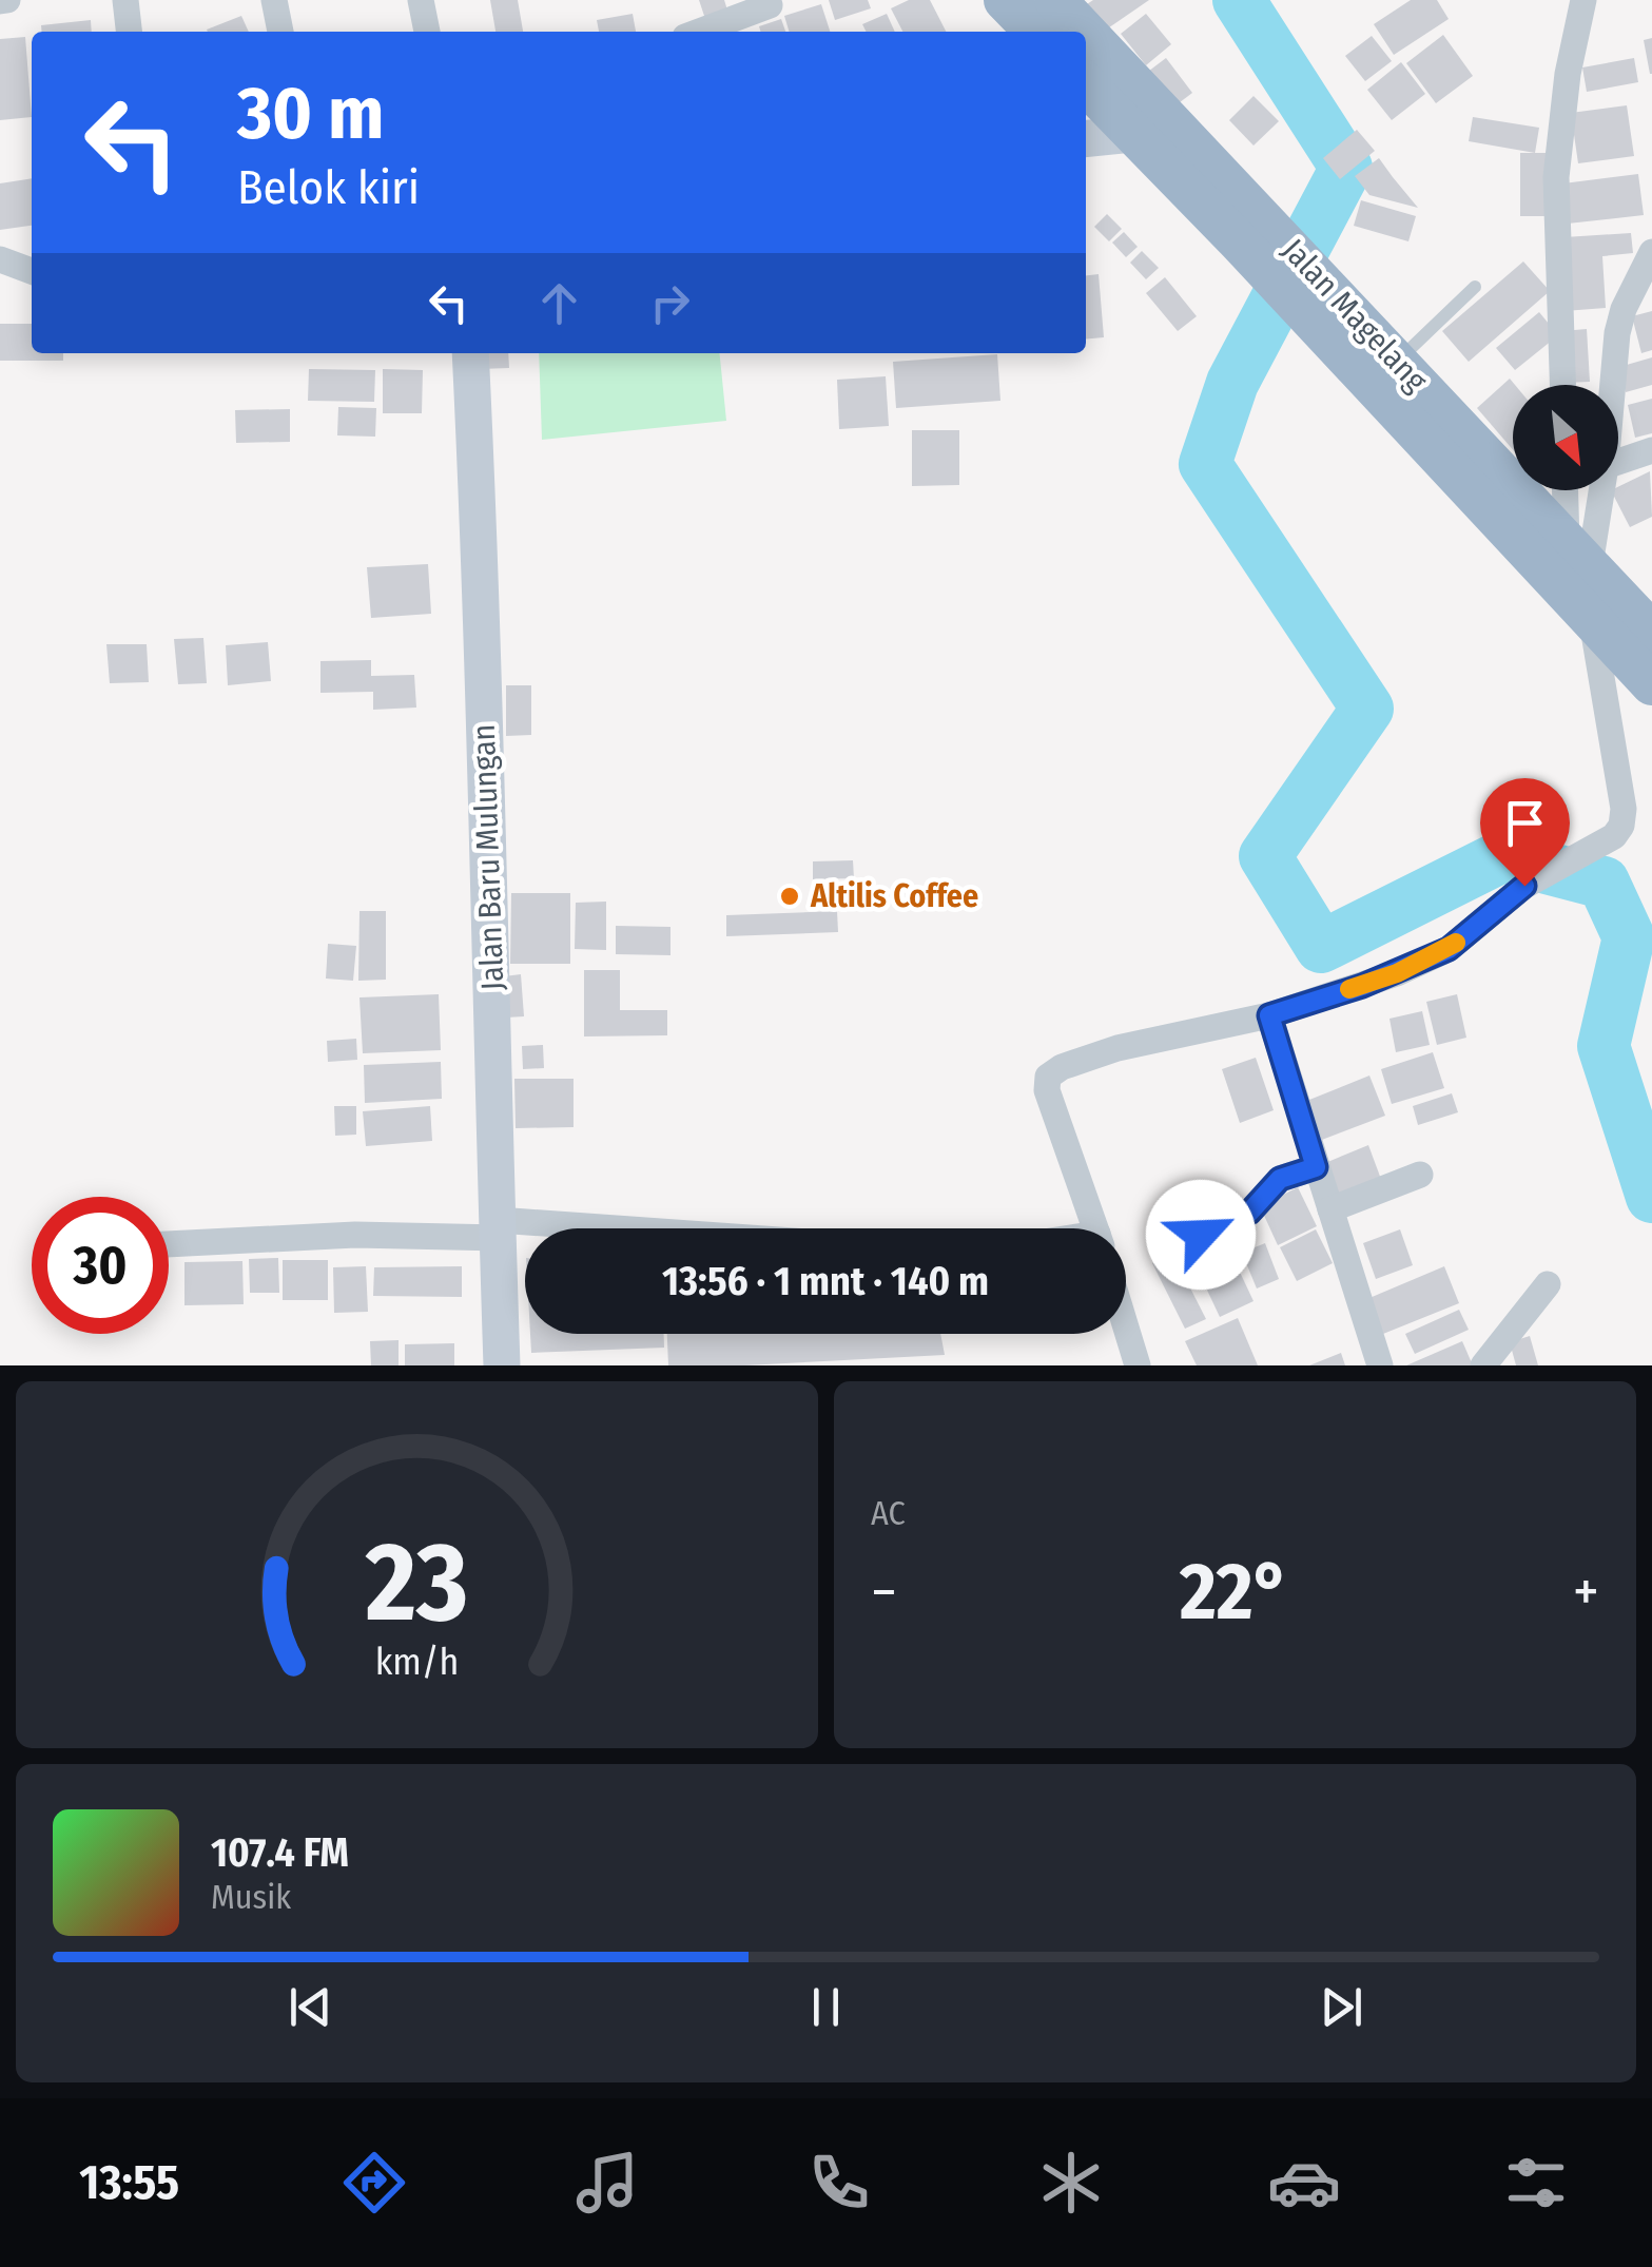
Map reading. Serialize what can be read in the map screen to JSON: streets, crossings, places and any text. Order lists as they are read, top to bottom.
{
  "streets": {
    "highway": ["Jalan Magelang"],
    "main road": ["Jalan Baru Mulungan"]
  },
  "places": ["Altilis Coffee"],
  "north": "bottom right",
  "page": {
    "turn": ["30 m", "Belok kiri"],
    "limit": "30",
    "trip": "13:56 · 1 mnt · 140 m",
    "tile": "AC",
    "heat": ["−", "22°", "+"],
    "song": ["107.4 FM", "Musik"],
    "tabs": "13:55",
    "gauge": ["23", "km/h"]
  }
}
